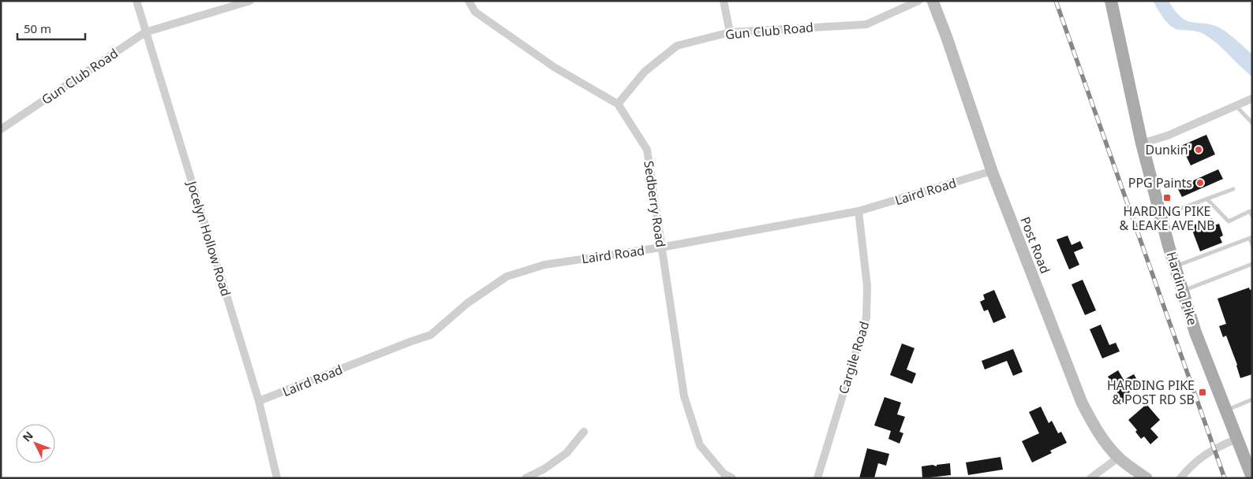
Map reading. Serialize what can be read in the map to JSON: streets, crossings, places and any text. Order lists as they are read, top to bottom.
{
  "streets": {
    "main road": ["Harding Pike"],
    "street": [
      "Gun Club Road",
      "Laird Road",
      "Sedberry Road",
      "Jocelyn Hollow Road",
      "Post Road",
      "Cargile Road"
    ]
  },
  "crossings": [
    ["Gun Club Road", "Sedberry Road"],
    ["Gun Club Road", "Jocelyn Hollow Road"],
    ["Laird Road", "Sedberry Road"],
    ["Laird Road", "Jocelyn Hollow Road"],
    ["Laird Road", "Post Road"],
    ["Laird Road", "Cargile Road"]
  ],
  "places": {
    "other": ["Dunkin'", "PPG Paints"],
    "transit": ["HARDING PIKE & LEAKE AVE NB", "HARDING PIKE & POST RD SB"]
  },
  "scale_bar": "50 m",
  "north": "top left"
}
